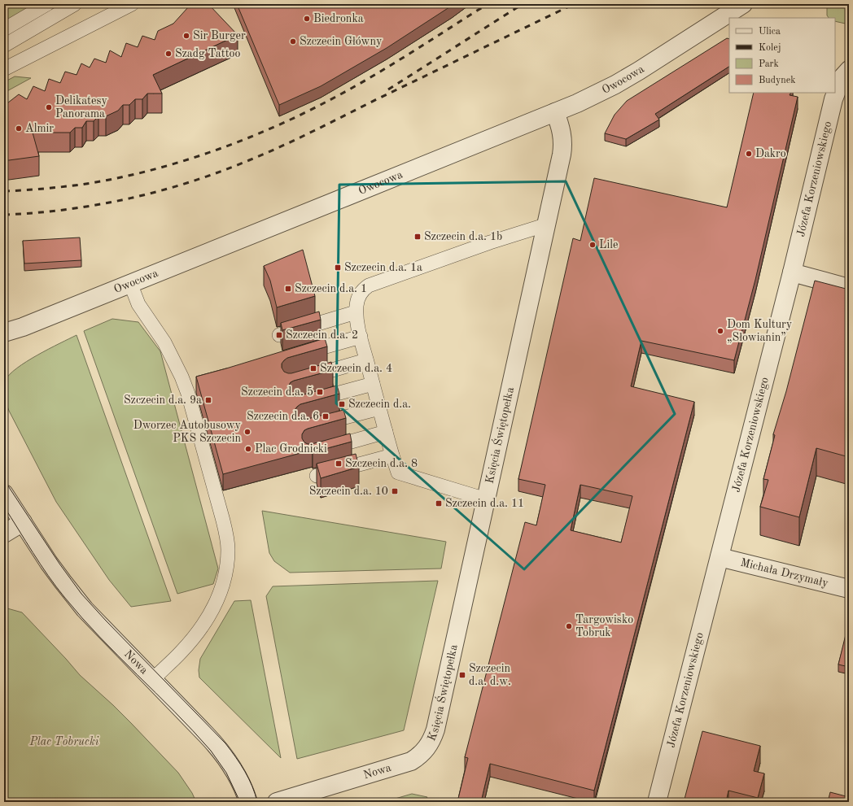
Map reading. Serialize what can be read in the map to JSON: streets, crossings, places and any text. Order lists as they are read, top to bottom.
{
  "streets": {
    "street": [
      "Owocowa",
      "Józefa Korzeniowskiego",
      "Księcia Świętopełka",
      "Michała Drzymały",
      "Nowa"
    ]
  },
  "crossings": [
    ["Owocowa", "Księcia Świętopełka"],
    ["Józefa Korzeniowskiego", "Michała Drzymały"],
    ["Księcia Świętopełka", "Nowa"]
  ],
  "parks": ["Plac Tobrucki"],
  "places": {
    "other": [
      "Biedronka",
      "Sir Burger",
      "Szczecin Główny",
      "Szadg Tattoo",
      "Delikatesy Panorama",
      "Almir",
      "Dakro",
      "Lile",
      "Dom Kultury „Słowianin”",
      "Dworzec Autobusowy PKS Szczecin",
      "Plac Grodnicki",
      "Targowisko Tobruk"
    ],
    "transit": [
      "Szczecin d.a. 1b",
      "Szczecin d.a. 1a",
      "Szczecin d.a. 1",
      "Szczecin d.a. 2",
      "Szczecin d.a. 4",
      "Szczecin d.a. 5",
      "Szczecin d.a. 9a",
      "Szczecin d.a.",
      "Szczecin d.a. 6",
      "Szczecin d.a. 8",
      "Szczecin d.a. 10",
      "Szczecin d.a. 11",
      "Szczecin d.a. d.w."
    ]
  },
  "legend": [
    "Ulica",
    "Kolej",
    "Park",
    "Budynek"
  ]
}
